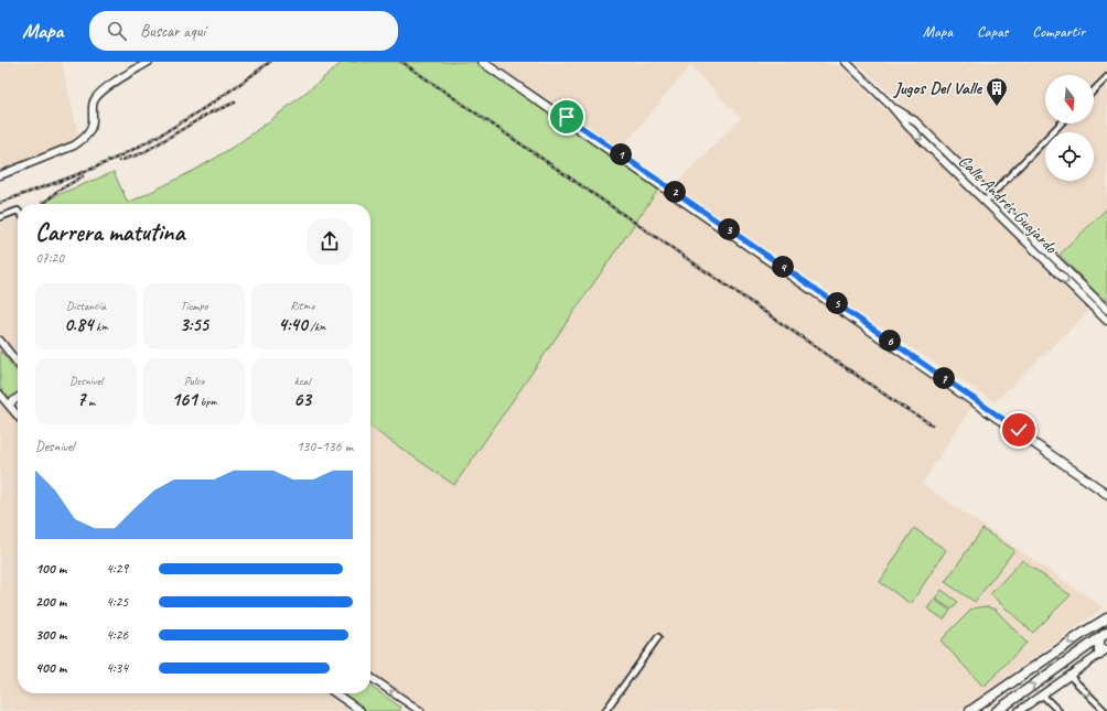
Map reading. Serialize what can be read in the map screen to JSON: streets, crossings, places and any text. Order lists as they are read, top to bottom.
{
  "streets": {
    "main road": ["Calle Andrés Guajardo"]
  },
  "places": {
    "building": ["Jugos Del Valle"]
  },
  "north": "bottom",
  "page": {
    "header": "Mapa",
    "search": "Buscar aquí",
    "nav": ["Mapa", "Capas", "Compartir"],
    "pins": [
      "1",
      "2",
      "3",
      "4",
      "5",
      "6",
      "7"
    ],
    "heading": ["Carrera matutina", "07:20"],
    "stats": [
      ["Distancia", "0.84 km"],
      ["Tiempo", "3:55"],
      ["Ritmo", "4:40 /km"],
      ["Desnivel", "7 m"],
      ["Pulso", "161 bpm"],
      ["kcal", "63"]
    ],
    "chart": ["Desnivel", "130–136 m"],
    "list": [
      {
        "name": "100 m",
        "note": "4:29"
      },
      {
        "name": "200 m",
        "note": "4:25"
      },
      {
        "name": "300 m",
        "note": "4:26"
      },
      {
        "name": "400 m",
        "note": "4:34"
      }
    ]
  }
}
